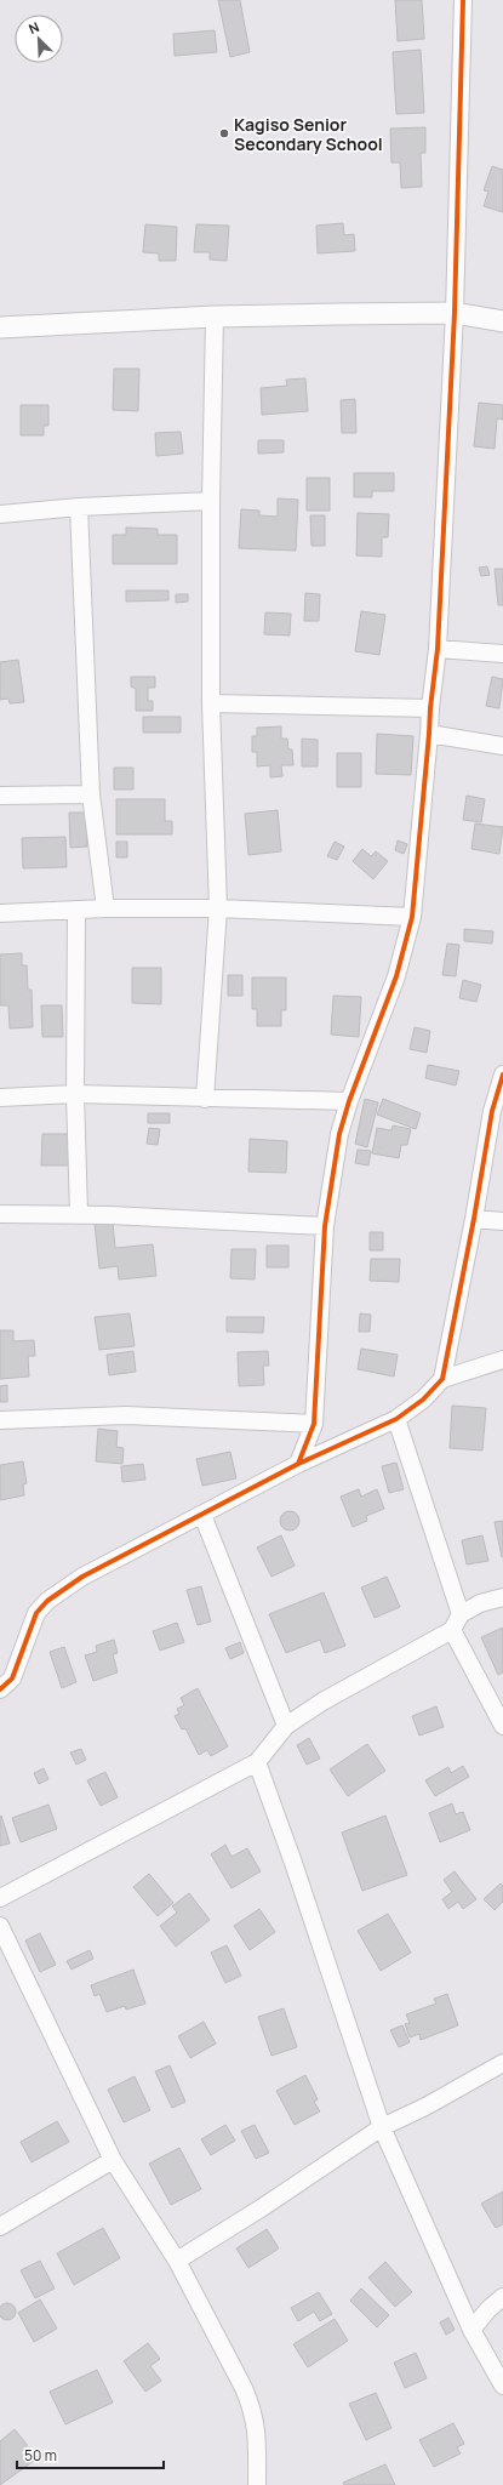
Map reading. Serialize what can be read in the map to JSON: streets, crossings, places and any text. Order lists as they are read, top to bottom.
{
  "places": ["Kagiso Senior Secondary School"],
  "scale_bar": "50 m",
  "north": "top left"
}
